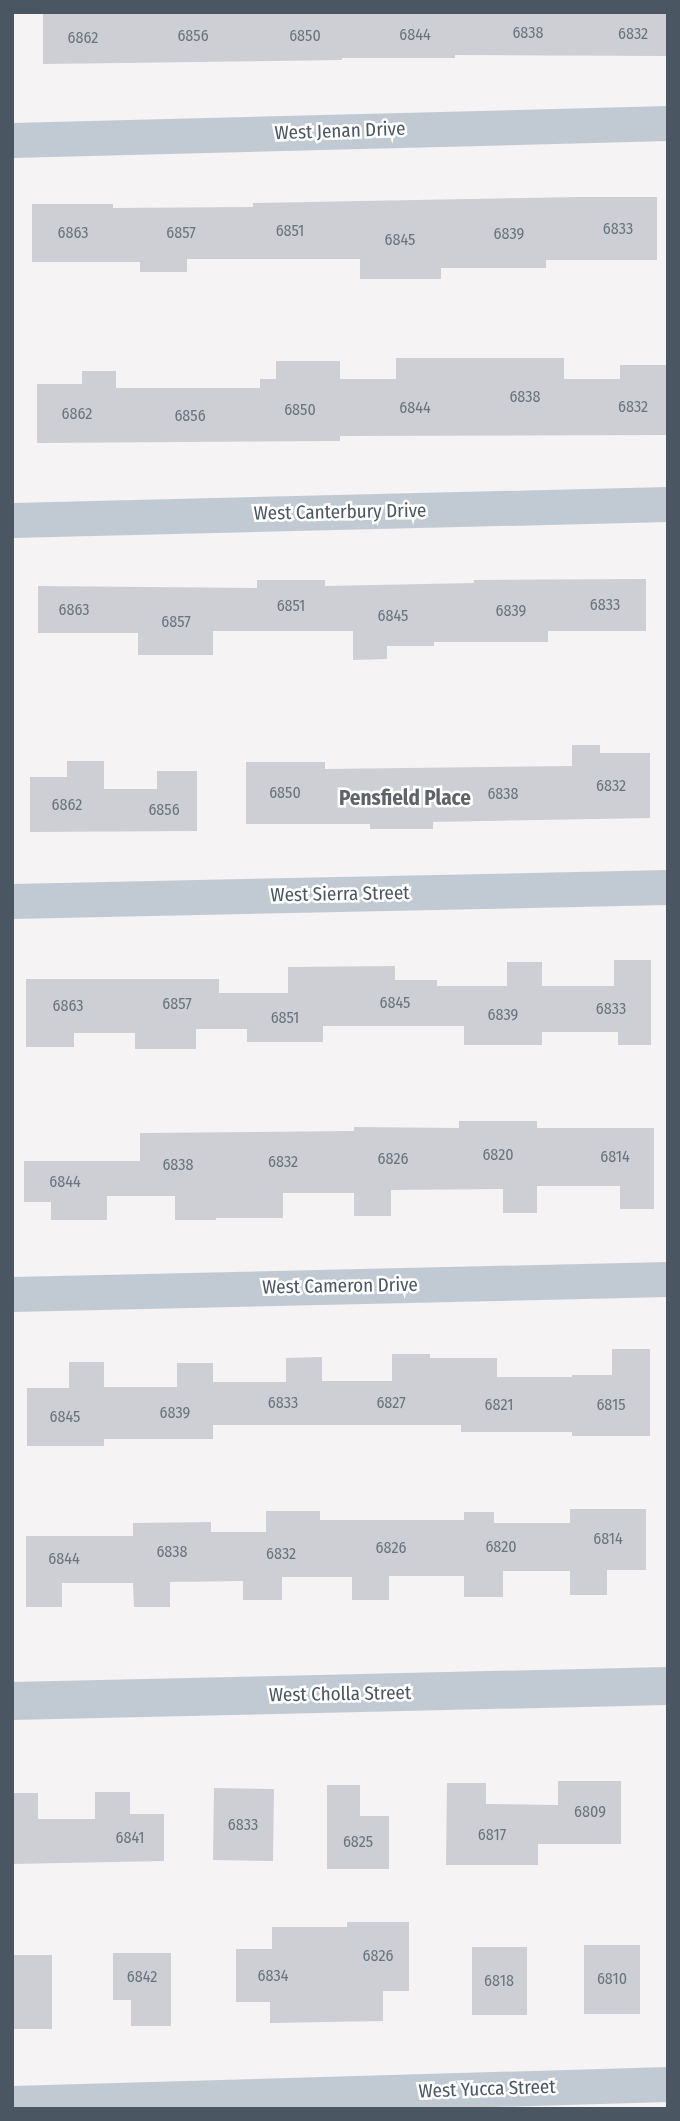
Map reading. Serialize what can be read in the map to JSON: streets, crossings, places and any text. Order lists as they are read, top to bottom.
{
  "streets": {
    "street": [
      "West Jenan Drive",
      "West Canterbury Drive",
      "West Sierra Street",
      "West Cameron Drive",
      "West Cholla Street",
      "West Yucca Street"
    ]
  },
  "districts": ["Pensfield Place"],
  "house_numbers": [
    "6838",
    "6832",
    "6844",
    "6856",
    "6850",
    "6862",
    "6833",
    "6851",
    "6863",
    "6857",
    "6839",
    "6845",
    "6838",
    "6832",
    "6844",
    "6850",
    "6862",
    "6856",
    "6833",
    "6851",
    "6863",
    "6839",
    "6845",
    "6857",
    "6832",
    "6850",
    "6838",
    "6862",
    "6856",
    "6845",
    "6857",
    "6863",
    "6833",
    "6839",
    "6851",
    "6820",
    "6814",
    "6826",
    "6832",
    "6838",
    "6844",
    "6833",
    "6827",
    "6821",
    "6815",
    "6839",
    "6845",
    "6814",
    "6820",
    "6826",
    "6838",
    "6832",
    "6844",
    "6809",
    "6833",
    "6817",
    "6841",
    "6825",
    "6826",
    "6834",
    "6842",
    "6810",
    "6818"
  ]
}
